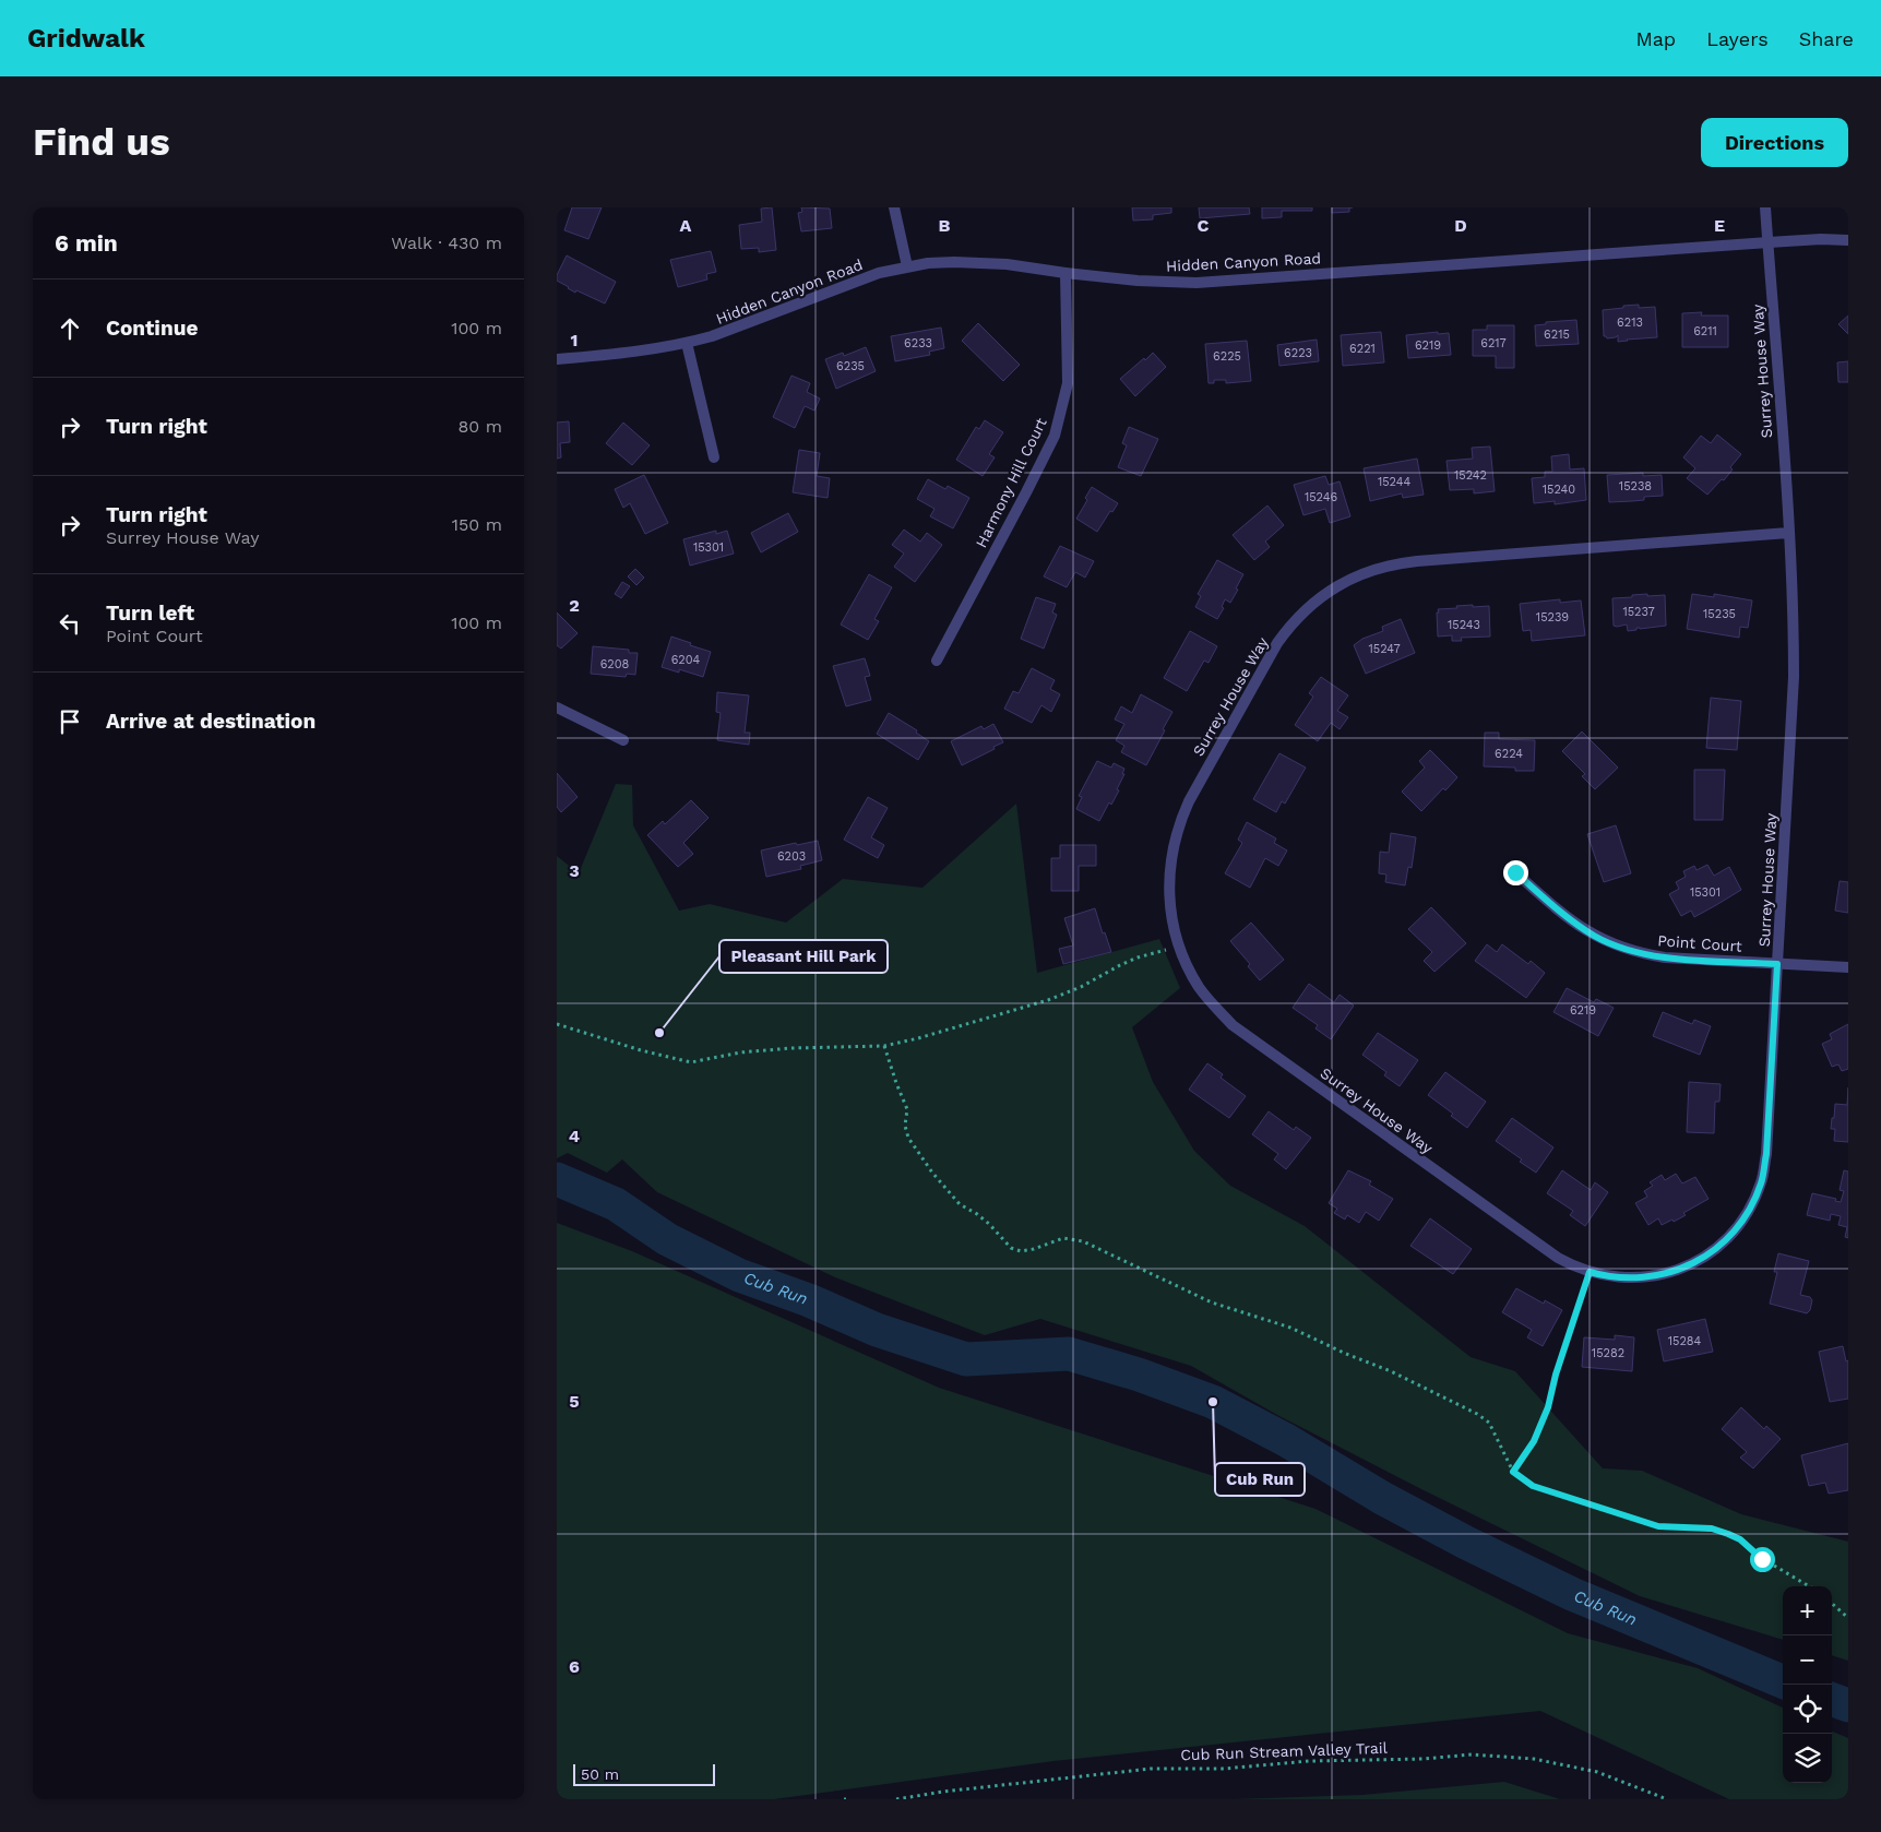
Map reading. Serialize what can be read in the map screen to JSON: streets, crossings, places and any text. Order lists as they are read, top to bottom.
{
  "streets": {
    "street": [
      "Hidden Canyon Road",
      "Surrey House Way",
      "Harmony Hill Court",
      "Point Court"
    ],
    "path": ["Cub Run Stream Valley Trail"]
  },
  "crossings": [
    ["Hidden Canyon Road", "Surrey House Way"],
    ["Hidden Canyon Road", "Harmony Hill Court"],
    ["Surrey House Way", "Point Court"]
  ],
  "water": ["Cub Run"],
  "places": ["Pleasant Hill Park", "Cub Run"],
  "house_numbers": [
    "6213",
    "6211",
    "6215",
    "6233",
    "6217",
    "6219",
    "6221",
    "6223",
    "6225",
    "6235",
    "15242",
    "15244",
    "15238",
    "15240",
    "15246",
    "15301",
    "15237",
    "15235",
    "15239",
    "15243",
    "15247",
    "6204",
    "6208",
    "6224",
    "6203",
    "15301",
    "6219",
    "15284",
    "15282"
  ],
  "scale_bar": "50 m",
  "page": {
    "header": "Gridwalk",
    "nav": ["Map", "Layers", "Share"],
    "buttons": "Directions",
    "title": "Find us",
    "heading": ["6 min", "Walk · 430 m"],
    "list": [
      ["Continue", "100 m"],
      ["Turn right", "80 m"],
      ["Turn right", "Surrey House Way", "150 m"],
      ["Turn left", "Point Court", "100 m"],
      "Arrive at destination"
    ],
    "map_buttons": ["+", "−"],
    "scale": "50 m"
  },
  "grid": {
    "columns": [
      "A",
      "B",
      "C",
      "D",
      "E"
    ],
    "rows": [
      "1",
      "2",
      "3",
      "4",
      "5",
      "6"
    ]
  }
}
